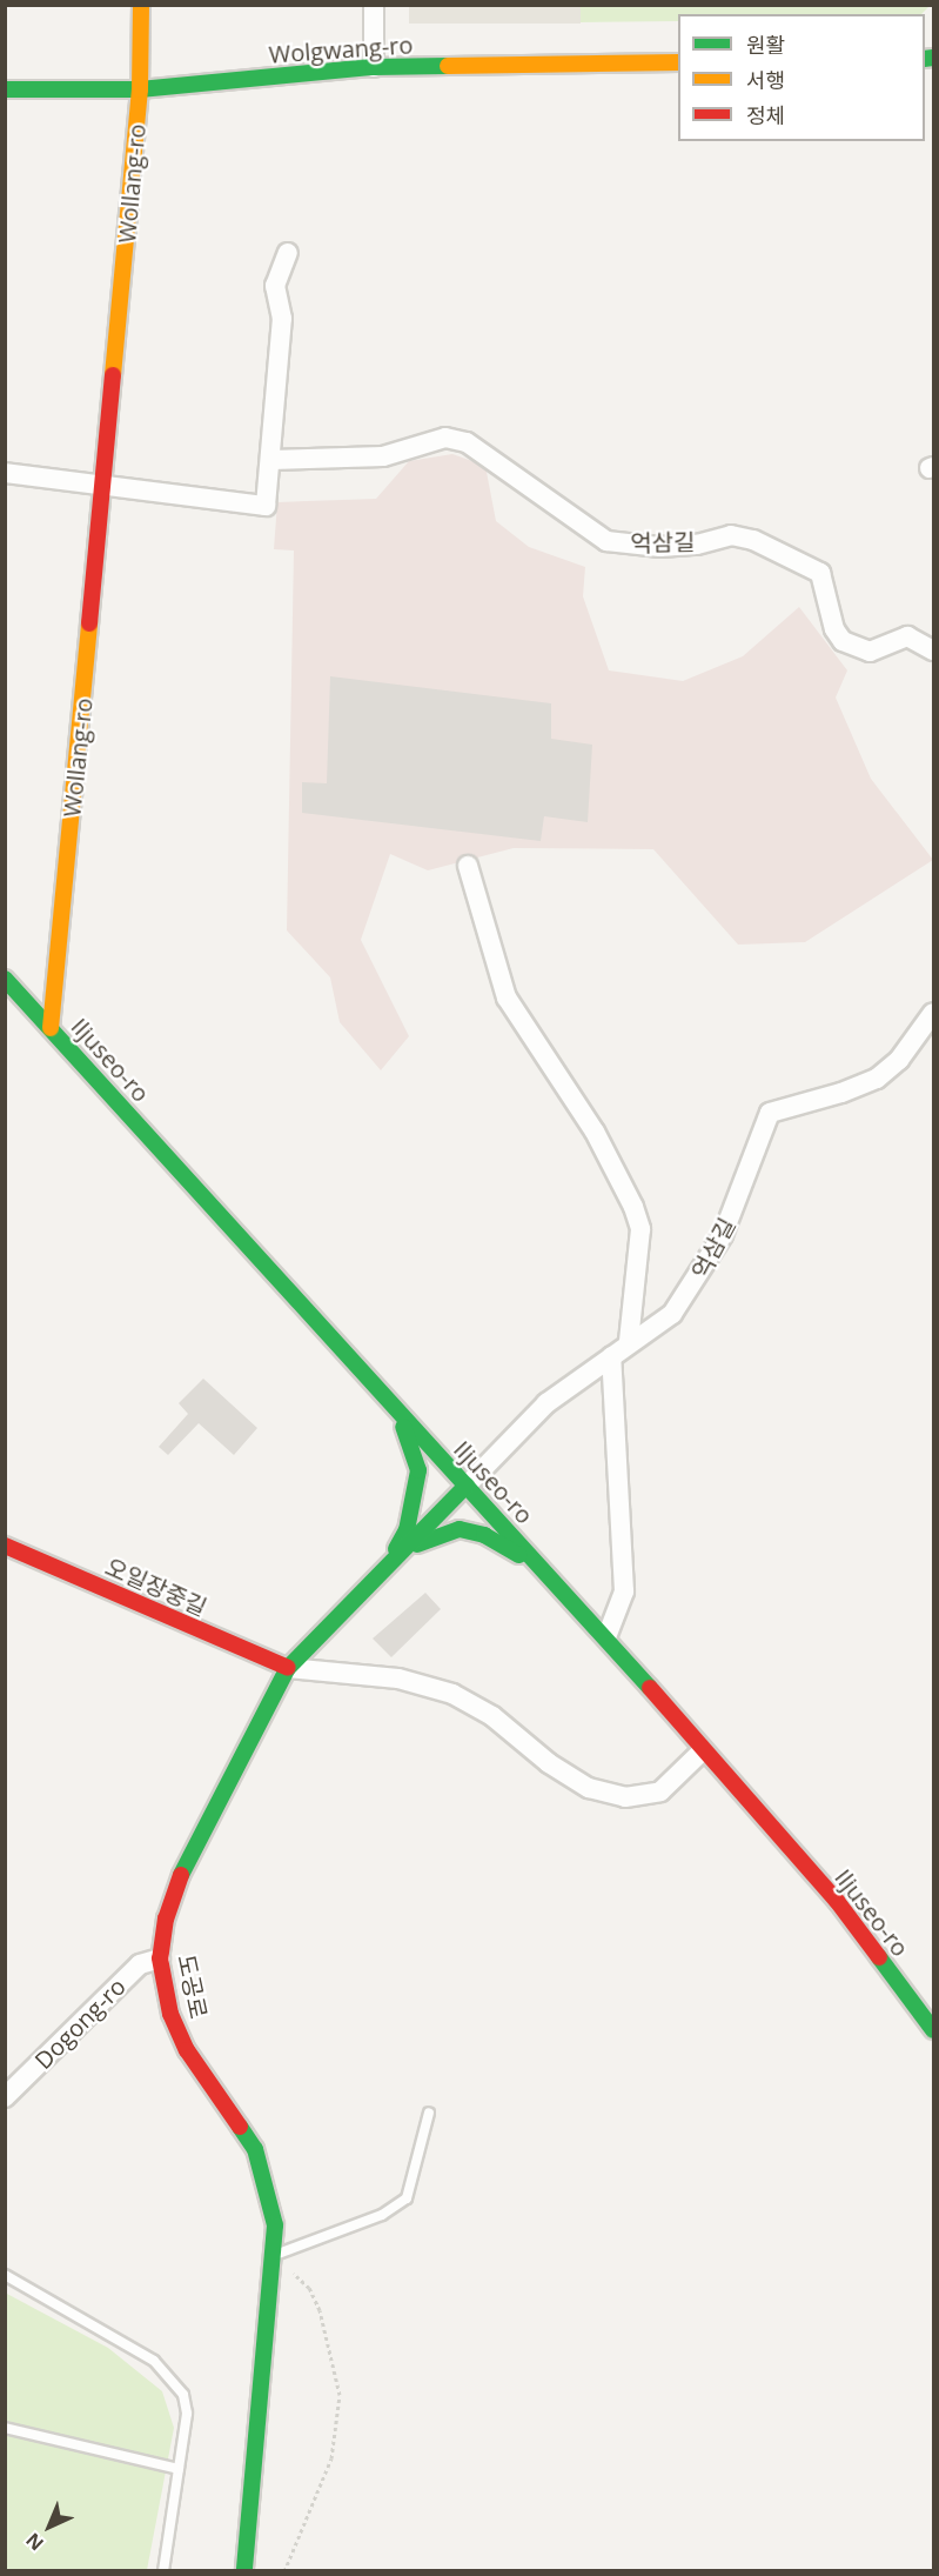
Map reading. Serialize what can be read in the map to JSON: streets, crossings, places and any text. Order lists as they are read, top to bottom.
{
  "streets": {
    "main road": [
      "Wolgwang-ro",
      "Wollang-ro",
      "Iljuseo-ro",
      "오일장중길",
      "도공로"
    ],
    "street": ["억삼길", "Dogong-ro"]
  },
  "crossings": [
    ["Wolgwang-ro", "Wollang-ro"],
    ["Wollang-ro", "Iljuseo-ro"],
    ["억삼길", "Iljuseo-ro"],
    ["억삼길", "도공로"],
    ["Iljuseo-ro", "도공로"],
    ["오일장중길", "도공로"],
    ["도공로", "Dogong-ro"]
  ],
  "legend": ["원활", "서행", "정체"],
  "north": "bottom left"
}
